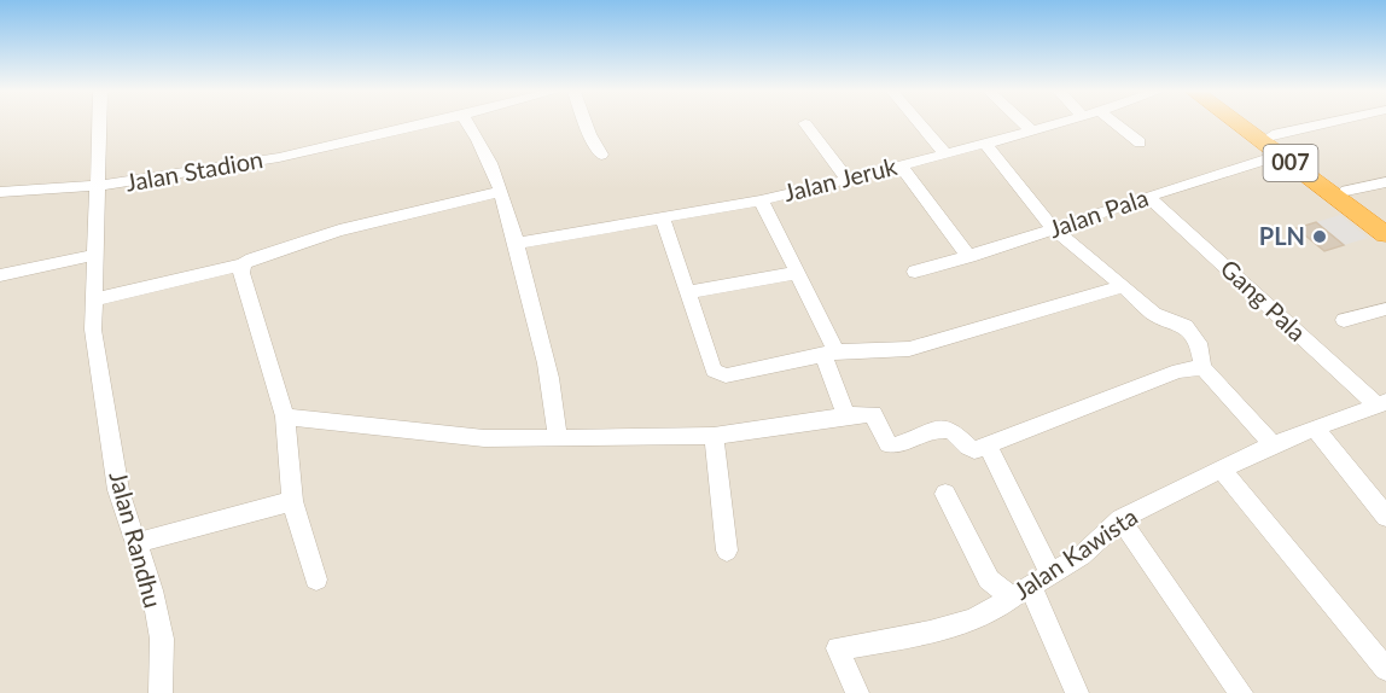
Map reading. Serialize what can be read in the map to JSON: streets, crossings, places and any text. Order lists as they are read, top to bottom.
{
  "streets": {
    "highway": ["007"],
    "street": [
      "Jalan Stadion",
      "Jalan Jeruk",
      "Jalan Pala",
      "Gang Pala",
      "Jalan Randhu",
      "Jalan Kawista"
    ]
  },
  "crossings": [
    ["007", "Jalan Pala"],
    ["Jalan Stadion", "Jalan Randhu"],
    ["Jalan Pala", "Gang Pala"],
    ["Gang Pala", "Jalan Kawista"]
  ],
  "places": ["PLN"]
}
